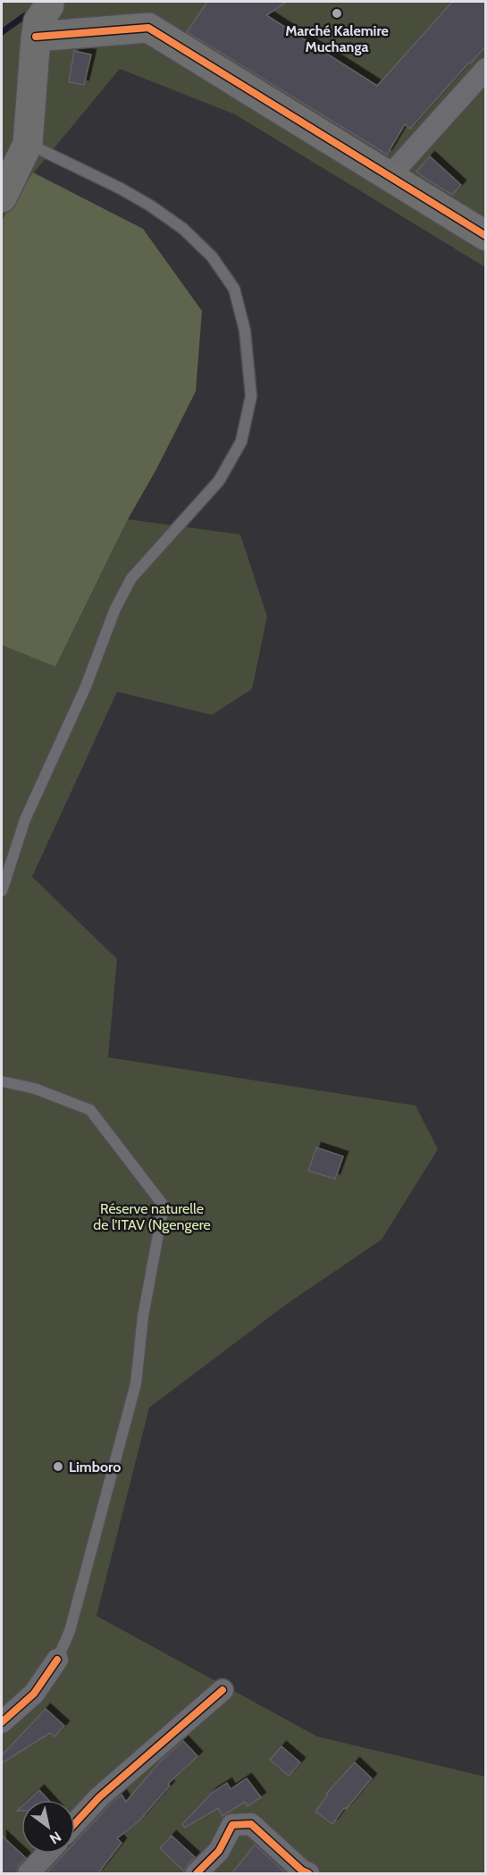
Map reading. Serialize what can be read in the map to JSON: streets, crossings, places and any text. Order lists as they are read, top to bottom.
{
  "parks": ["Réserve naturelle de l'ITAV (Ngengere"],
  "places": ["Marché Kalemire Muchanga", "Limboro"],
  "north": "bottom right"
}
